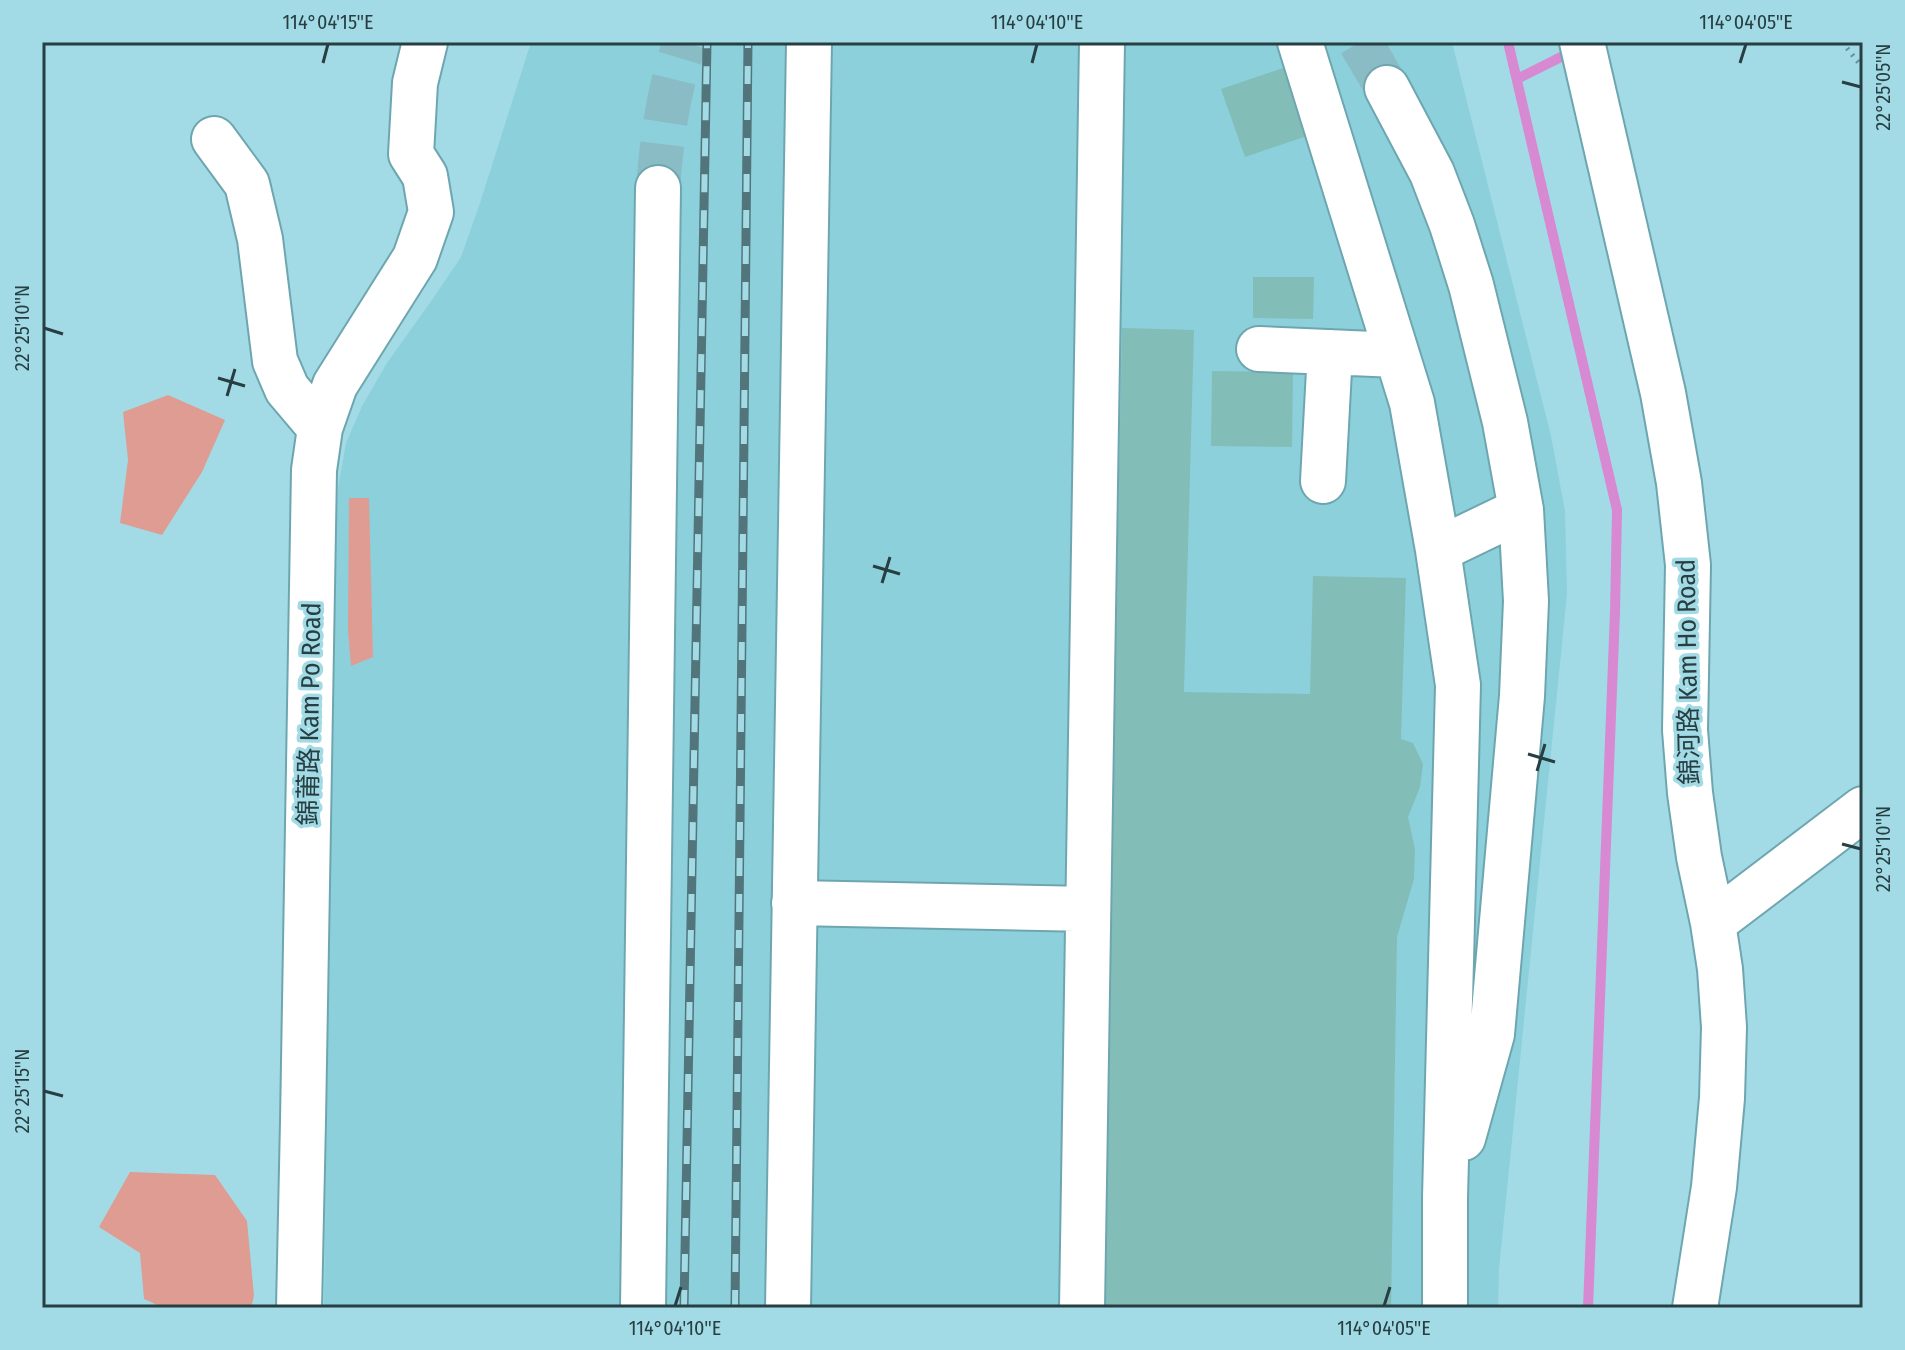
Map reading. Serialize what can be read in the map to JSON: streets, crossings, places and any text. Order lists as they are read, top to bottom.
{
  "streets": {
    "street": ["錦河路 Kam Ho Road", "錦莆路 Kam Po Road"]
  },
  "coordinates": [
    "114°04'15\"E",
    "114°04'10\"E",
    "114°04'05\"E",
    "22°25'05\"N",
    "22°25'10\"N",
    "22°25'15\"N"
  ]
}
